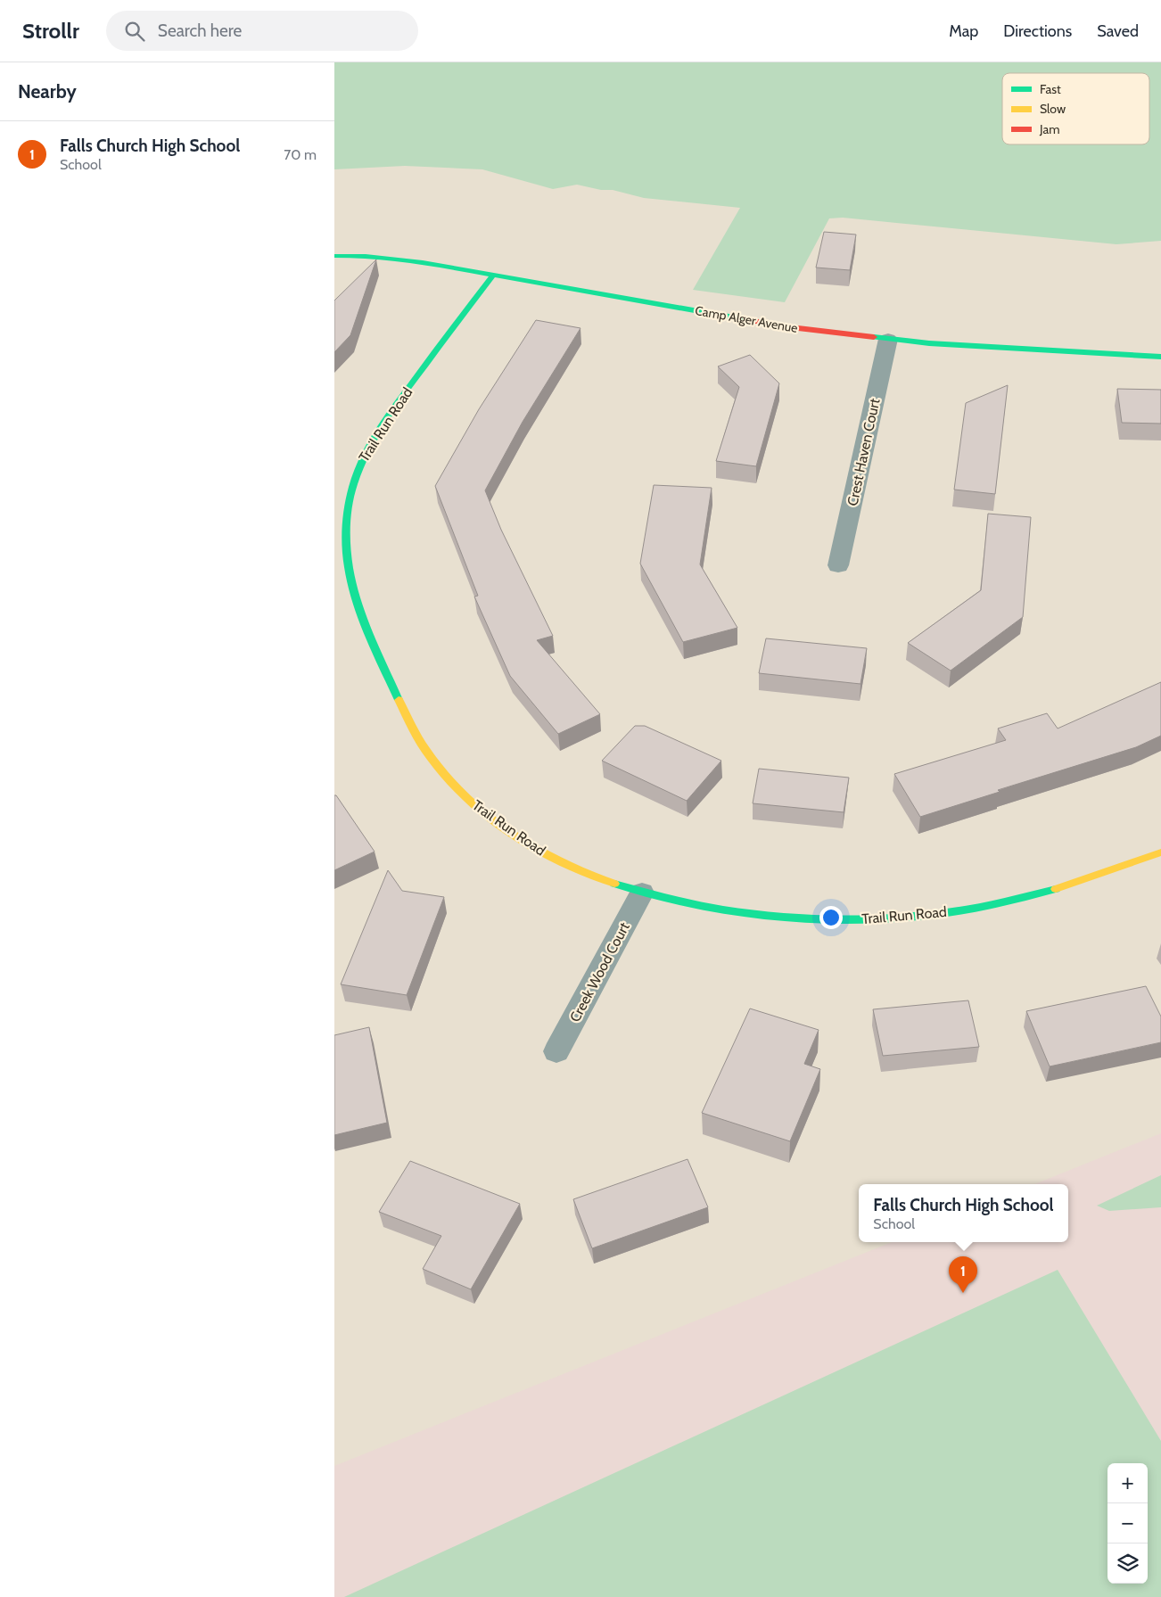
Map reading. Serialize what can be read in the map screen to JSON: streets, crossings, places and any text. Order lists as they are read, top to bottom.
{
  "streets": {
    "street": [
      "Camp Alger Avenue",
      "Trail Run Road",
      "Crest Haven Court",
      "Creek Wood Court"
    ]
  },
  "crossings": [
    ["Camp Alger Avenue", "Trail Run Road"],
    ["Camp Alger Avenue", "Crest Haven Court"],
    ["Trail Run Road", "Creek Wood Court"]
  ],
  "legend": ["Fast", "Slow", "Jam"],
  "page": {
    "header": "Strollr",
    "search": "Search here",
    "nav": ["Map", "Directions", "Saved"],
    "heading": "Nearby",
    "list": [
      {
        "mark": "1",
        "name": "Falls Church High School",
        "note": "School",
        "value": "70 m"
      }
    ],
    "popup": ["Falls Church High School", "School"],
    "pins": "1",
    "map_buttons": ["+", "−"]
  }
}
